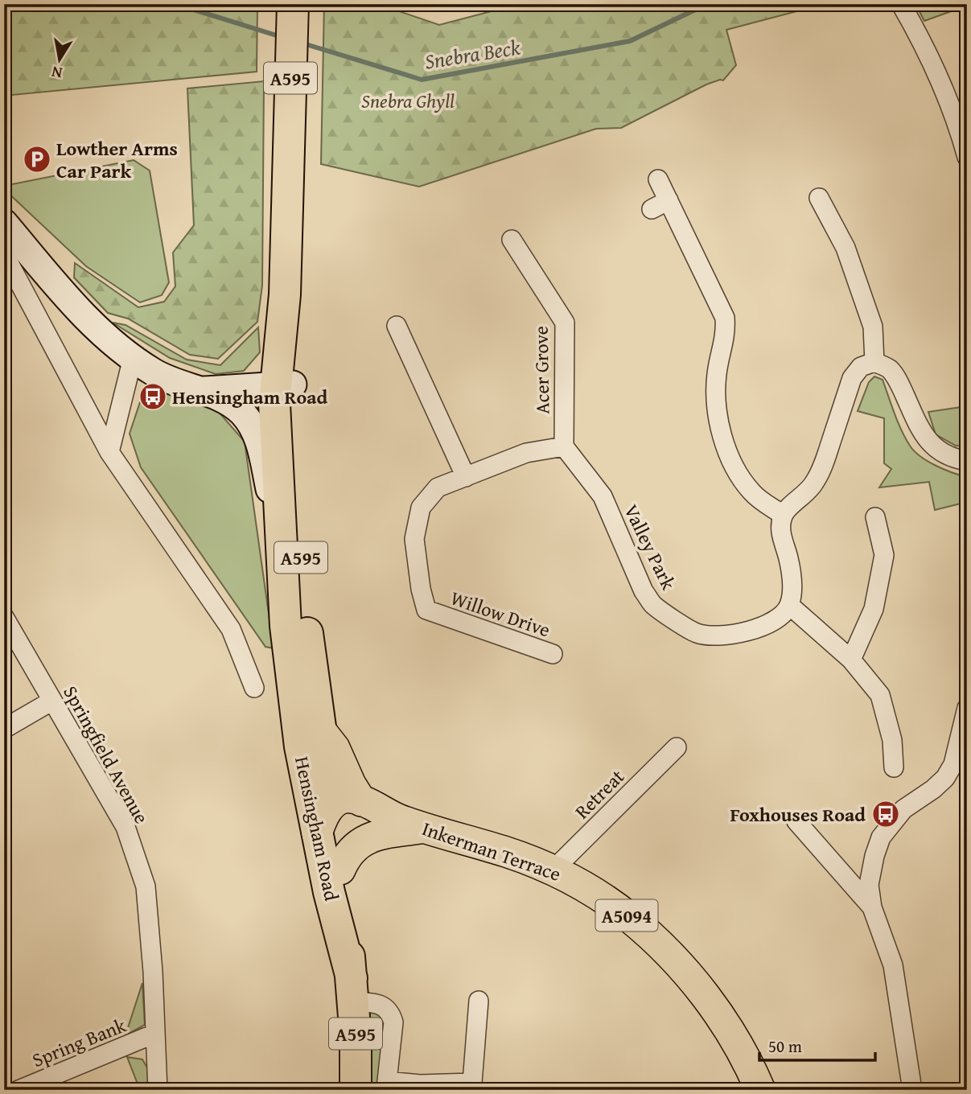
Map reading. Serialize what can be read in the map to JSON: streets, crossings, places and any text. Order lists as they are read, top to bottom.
{
  "streets": {
    "highway": ["A595", "Hensingham Road"],
    "main road": ["Inkerman Terrace", "A5094"],
    "street": [
      "Acer Grove",
      "Valley Park",
      "Willow Drive",
      "Springfield Avenue",
      "Retreat",
      "Spring Bank"
    ]
  },
  "crossings": [
    ["A595", "Hensingham Road"],
    ["A595", "Inkerman Terrace"],
    ["Acer Grove", "Valley Park"],
    ["Springfield Avenue", "Spring Bank"],
    ["Retreat", "Inkerman Terrace"],
    ["Hensingham Road", "Inkerman Terrace"]
  ],
  "water": ["Snebra Beck"],
  "parks": ["Snebra Ghyll"],
  "places": {
    "parking": ["Lowther Arms Car Park"],
    "bus stop": ["Hensingham Road", "Foxhouses Road"]
  },
  "scale_bar": "50 m",
  "north": "bottom"
}
